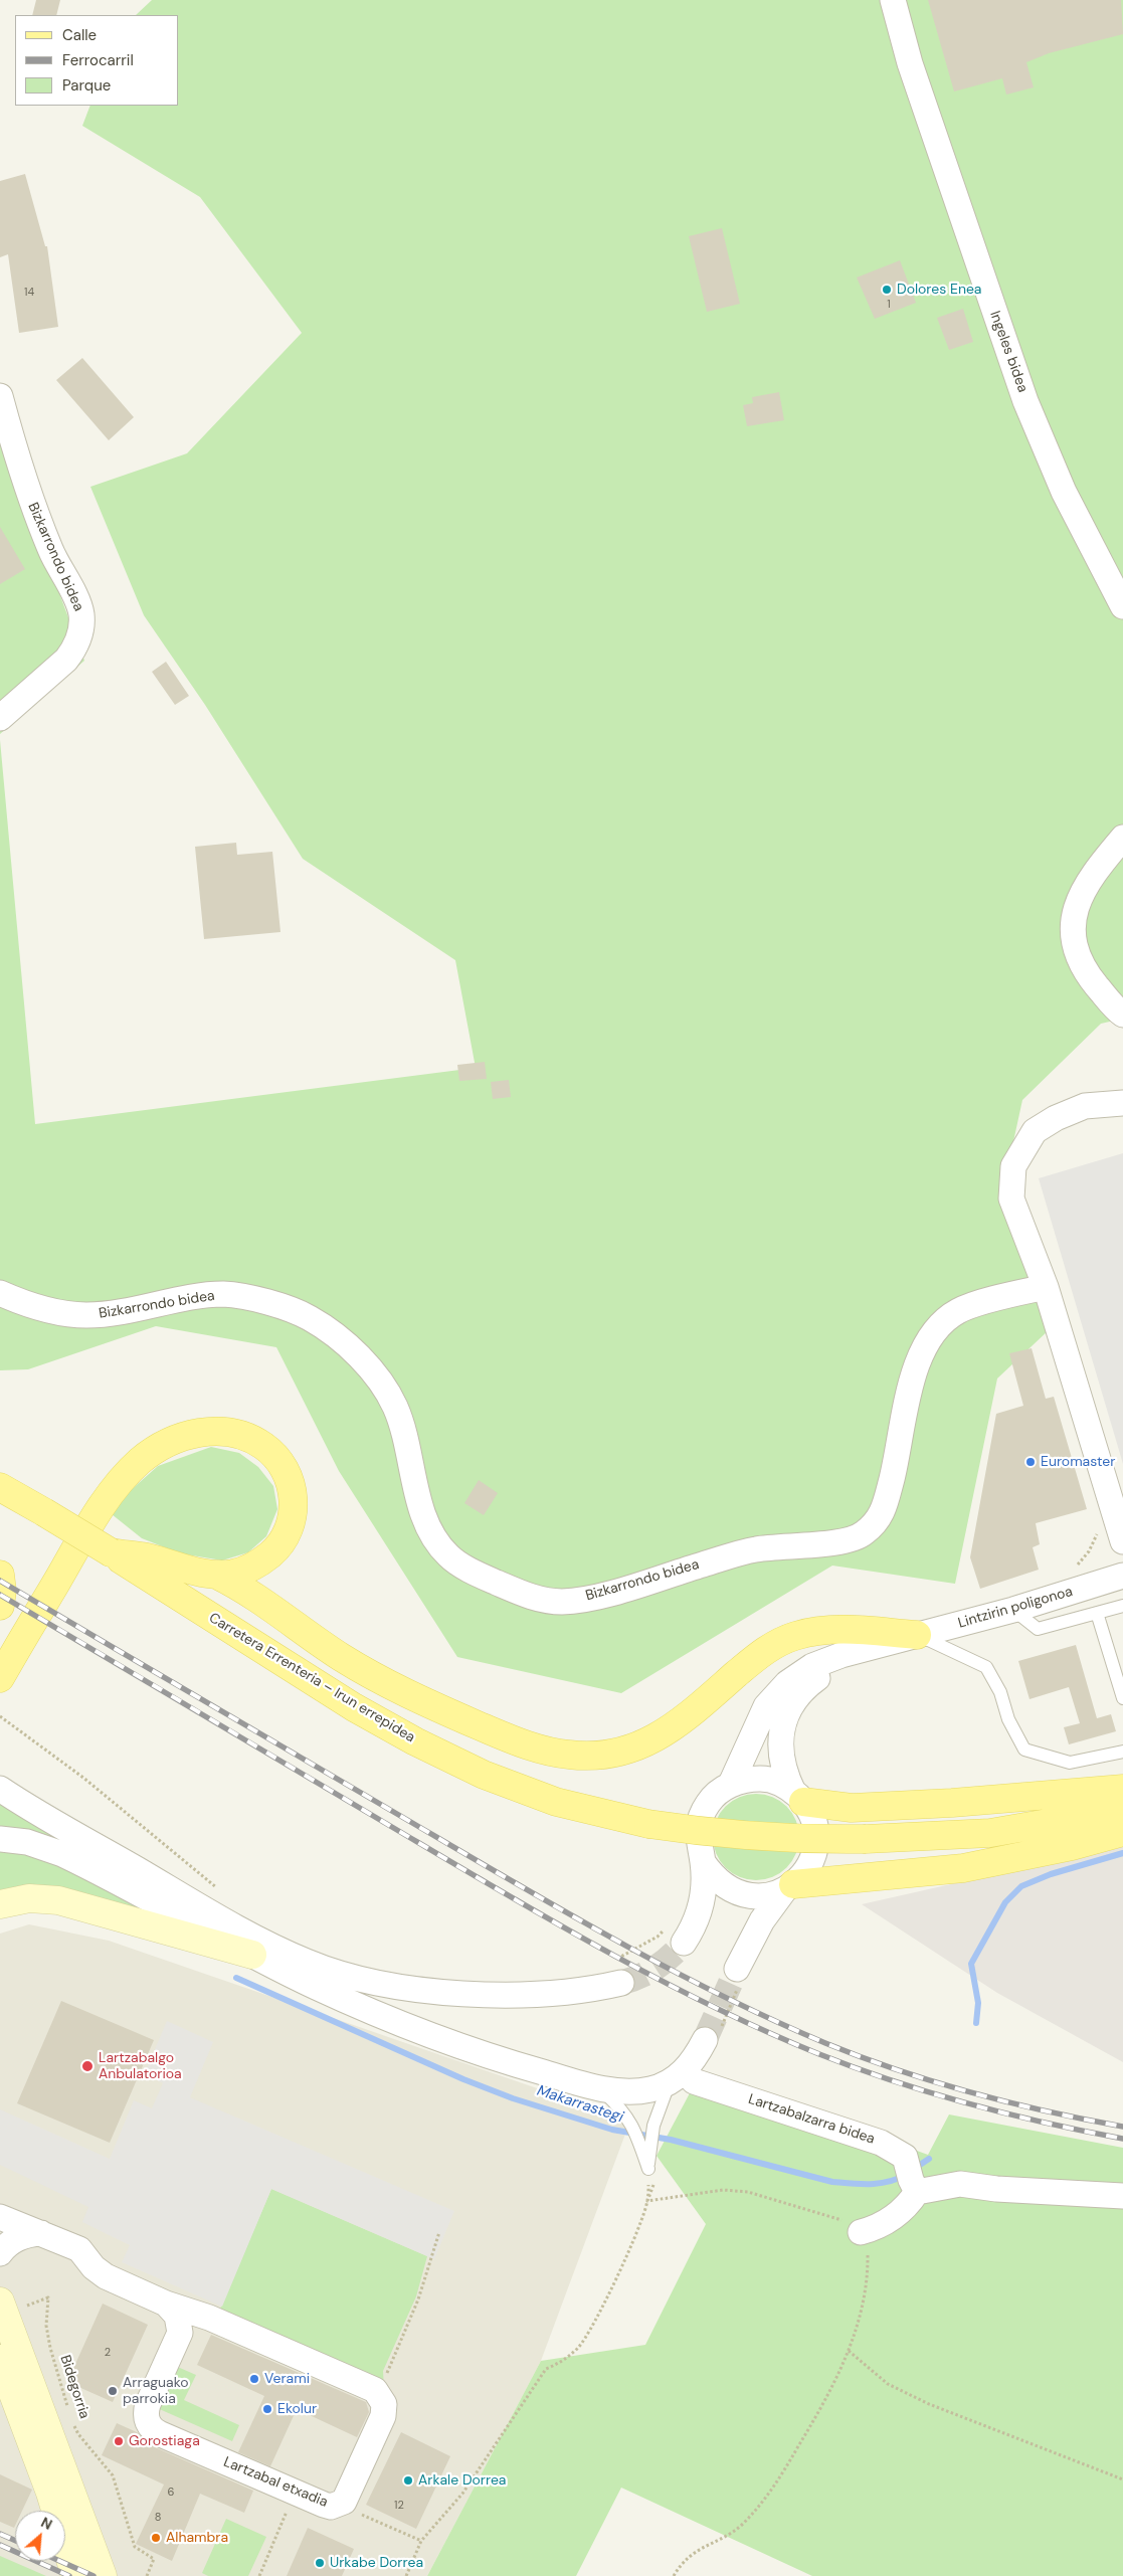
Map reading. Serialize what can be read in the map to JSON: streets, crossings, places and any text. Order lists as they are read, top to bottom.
{
  "streets": {
    "main road": ["Carretera Errenteria – Irun errepidea"],
    "street": [
      "Ingeles bidea",
      "Bizkarrondo bidea",
      "Lintzirin poligonoa",
      "Lartzabalzarra bidea",
      "Lartzabal etxadia"
    ],
    "path": ["Bidegorria"]
  },
  "water": ["Makarrastegi"],
  "places": [
    "Dolores Enea",
    "Euromaster",
    "Lartzabalgo Anbulatorioa",
    "Verami",
    "Arraguako parrokia",
    "Ekolur",
    "Gorostiaga",
    "Arkale Dorrea",
    "Alhambra",
    "Urkabe Dorrea"
  ],
  "house_numbers": [
    "14",
    "1",
    "2",
    "6",
    "12",
    "8"
  ],
  "legend": ["Calle", "Ferrocarril", "Parque"],
  "north": "top right"
}
